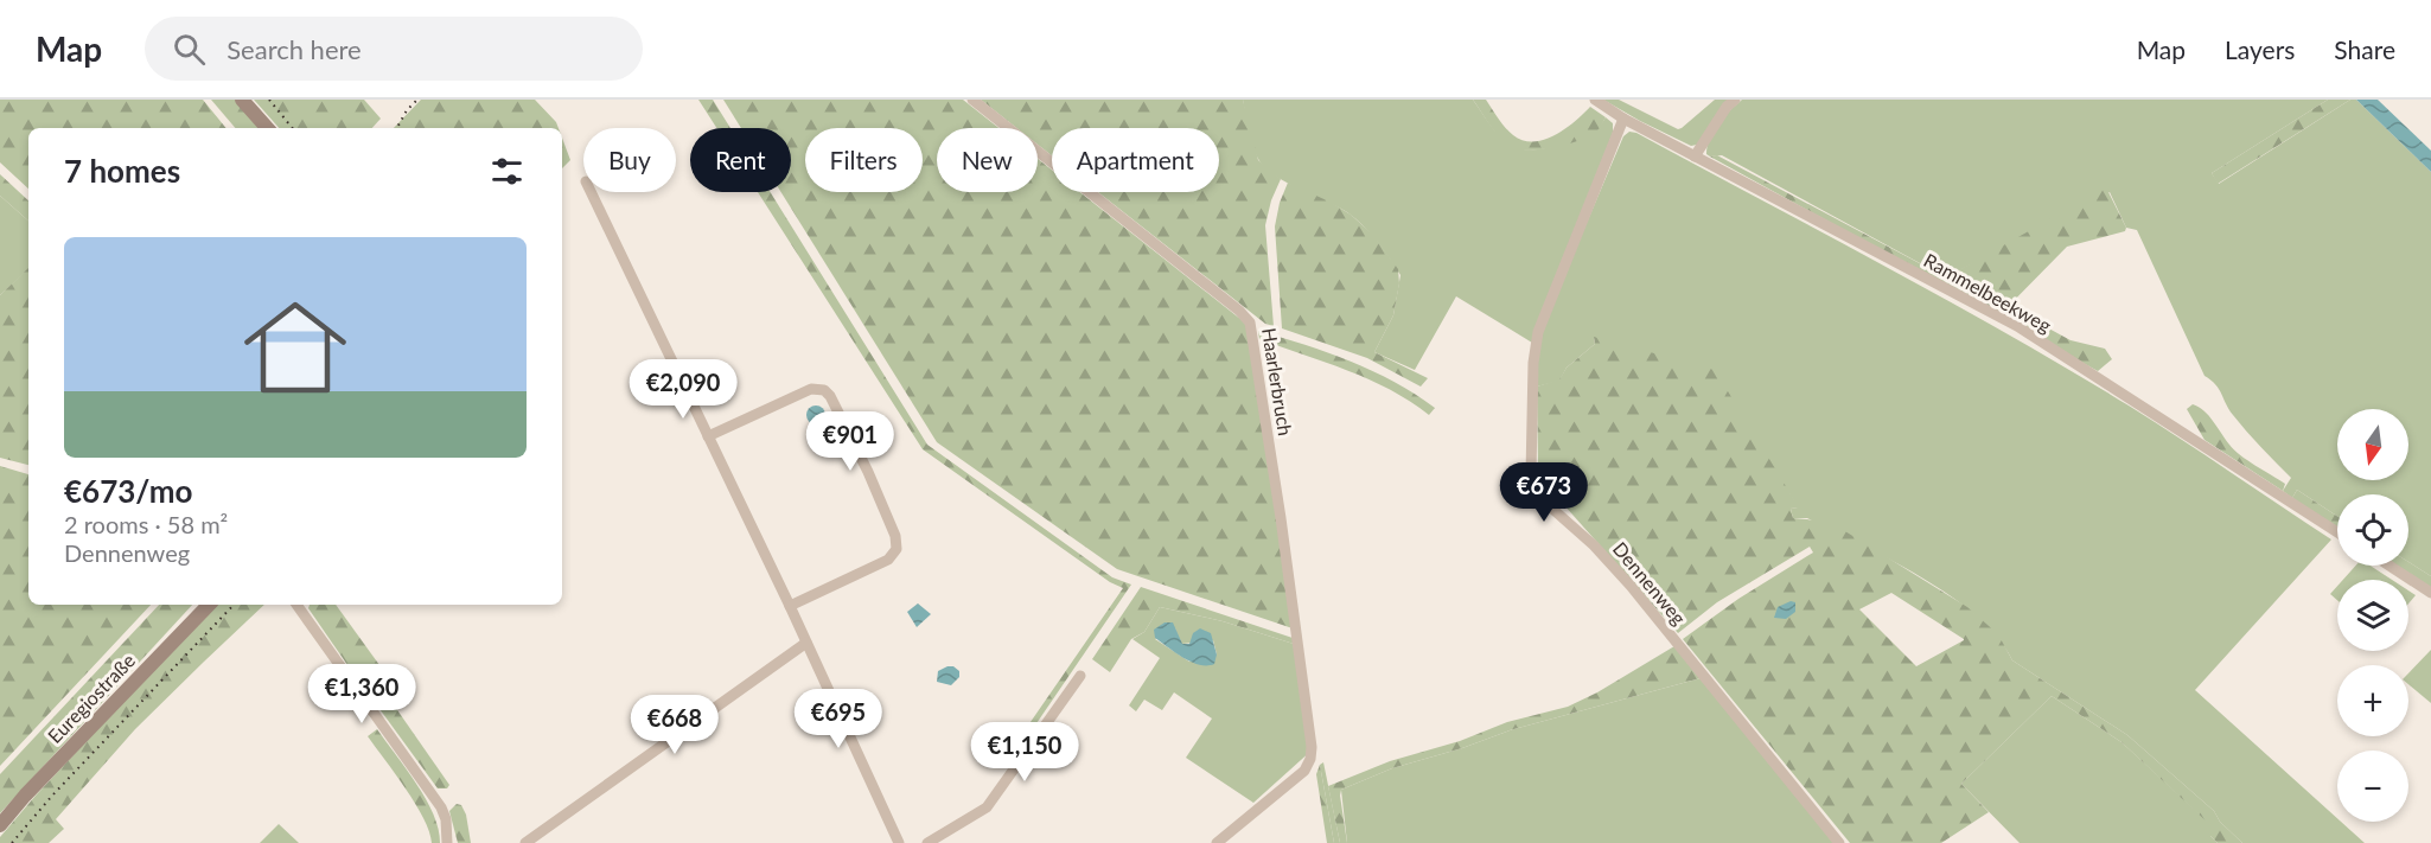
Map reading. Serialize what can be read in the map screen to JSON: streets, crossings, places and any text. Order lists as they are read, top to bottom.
{
  "streets": {
    "main road": ["Euregiostraße"],
    "street": ["Rammelbeekweg", "Haarlerbruch", "Dennenweg"]
  },
  "crossings": [
    ["Rammelbeekweg", "Dennenweg"]
  ],
  "north": "bottom",
  "page": {
    "header": "Map",
    "search": "Search here",
    "nav": ["Map", "Layers", "Share"],
    "chip": [
      "Buy",
      "Rent",
      "Filters",
      "New",
      "Apartment"
    ],
    "heading": "7 homes",
    "list": [
      {
        "name": "€673/mo",
        "note": "2 rooms · 58 m² · Dennenweg"
      }
    ],
    "price": [
      "€2,090",
      "€901",
      "€673",
      "€1,360",
      "€695",
      "€668",
      "€1,150"
    ],
    "map_buttons": ["+", "−"]
  }
}
